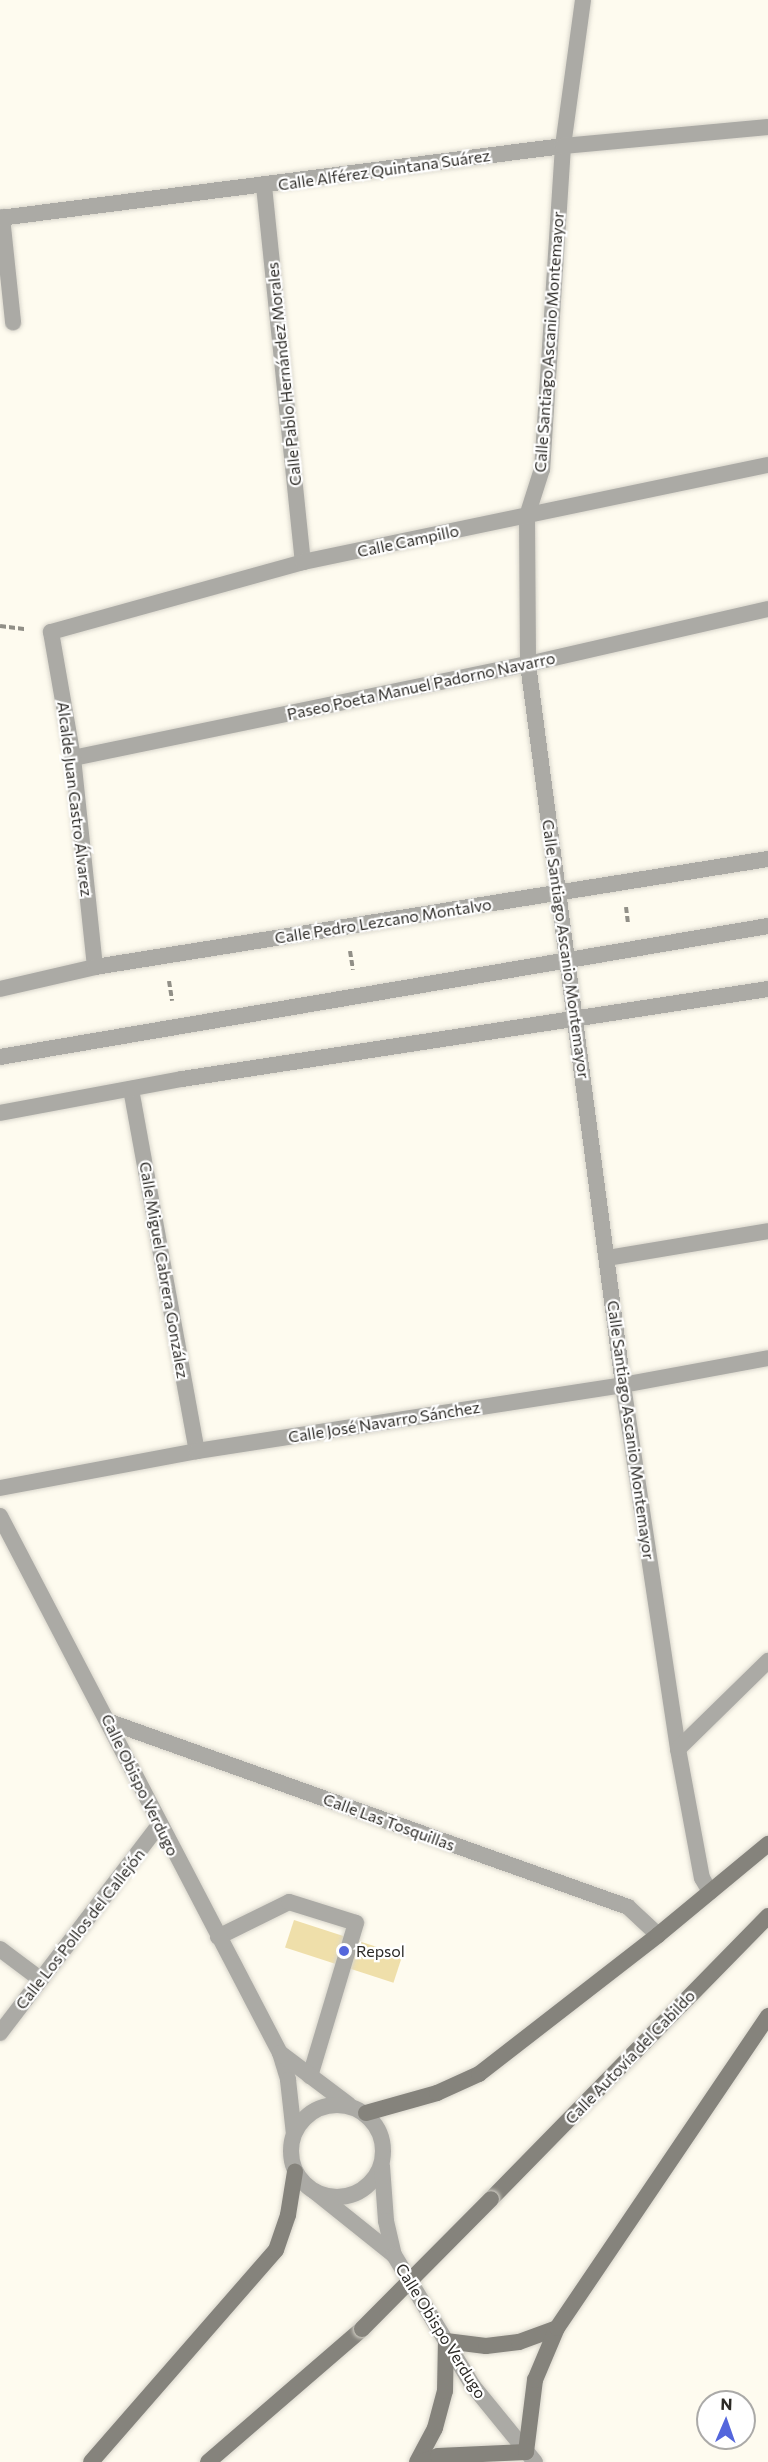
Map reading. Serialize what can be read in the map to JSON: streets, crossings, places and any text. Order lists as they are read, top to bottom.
{
  "streets": {
    "main road": ["Calle Autovía del Cabildo"],
    "street": [
      "Calle Alférez Quintana Suárez",
      "Calle Santiago Ascanio Montemayor",
      "Calle Pablo Hernández Morales",
      "Calle Campillo",
      "Paseo Poeta Manuel Padorno Navarro",
      "Alcalde Juan Castro Álvarez",
      "Calle Pedro Lezcano Montalvo",
      "Calle Miguel Cabrera González",
      "Calle José Navarro Sánchez",
      "Calle Obispo Verdugo",
      "Calle Las Tosquillas",
      "Calle Los Pollos del Callejón"
    ]
  },
  "crossings": [
    ["Calle Alférez Quintana Suárez", "Calle Santiago Ascanio Montemayor"],
    ["Calle Alférez Quintana Suárez", "Calle Pablo Hernández Morales"],
    ["Calle Santiago Ascanio Montemayor", "Calle Campillo"],
    ["Calle Santiago Ascanio Montemayor", "Paseo Poeta Manuel Padorno Navarro"],
    ["Calle Santiago Ascanio Montemayor", "Calle Pedro Lezcano Montalvo"],
    ["Calle Santiago Ascanio Montemayor", "Calle José Navarro Sánchez"],
    ["Calle Pablo Hernández Morales", "Calle Campillo"],
    ["Calle Campillo", "Alcalde Juan Castro Álvarez"],
    ["Paseo Poeta Manuel Padorno Navarro", "Alcalde Juan Castro Álvarez"],
    ["Alcalde Juan Castro Álvarez", "Calle Pedro Lezcano Montalvo"],
    ["Calle Miguel Cabrera González", "Calle José Navarro Sánchez"],
    ["Calle Obispo Verdugo", "Calle Las Tosquillas"],
    ["Calle Obispo Verdugo", "Calle Los Pollos del Callejón"]
  ],
  "places": ["Repsol"],
  "north": "top"
}
